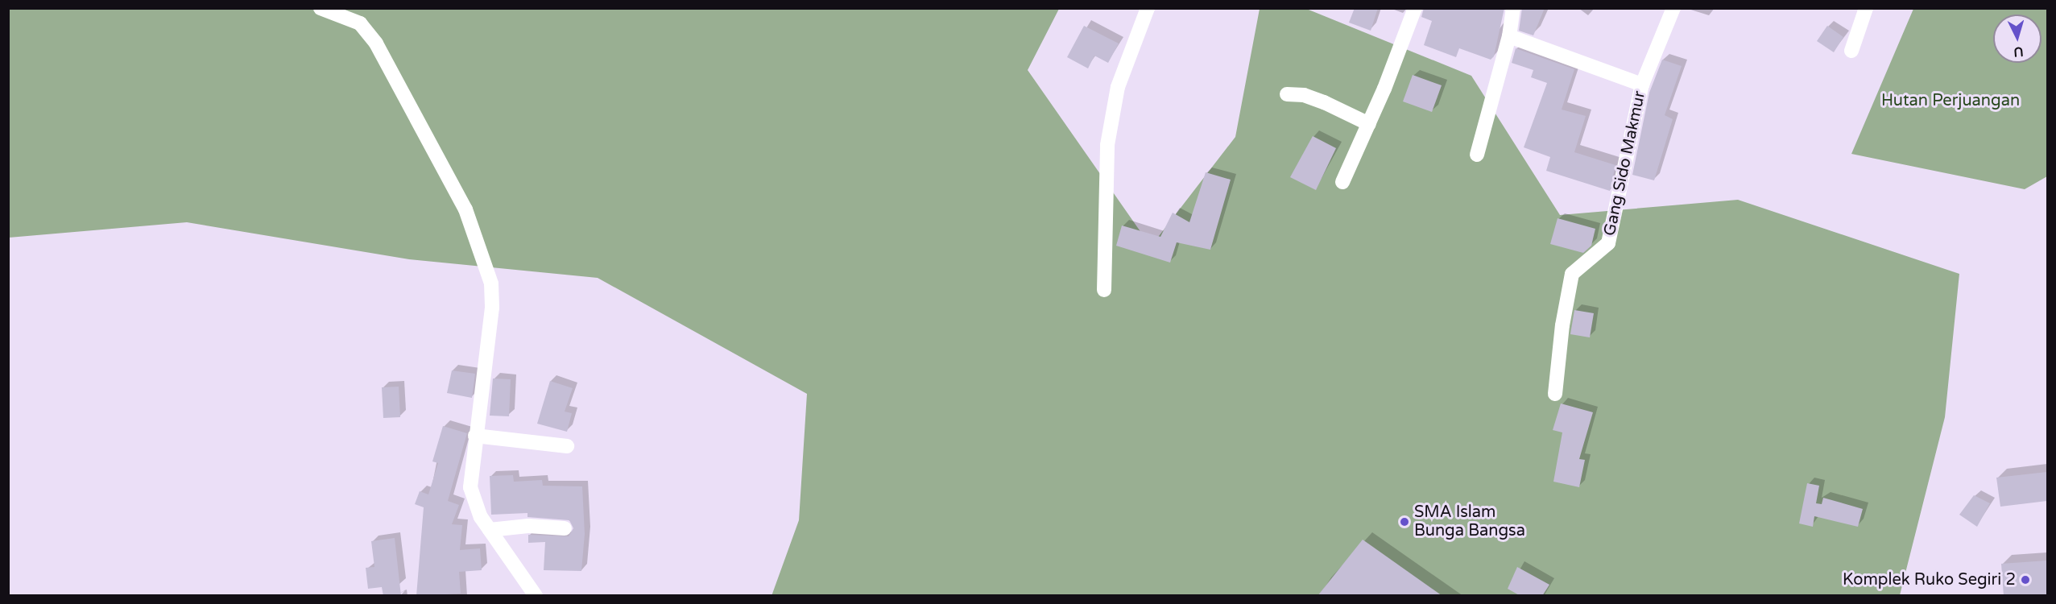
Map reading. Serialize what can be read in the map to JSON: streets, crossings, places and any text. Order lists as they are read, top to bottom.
{
  "streets": {
    "street": ["Gang Sido Makmur"]
  },
  "parks": ["Hutan Perjuangan"],
  "places": ["SMA Islam Bunga Bangsa", "Komplek Ruko Segiri 2"],
  "north": "bottom"
}
